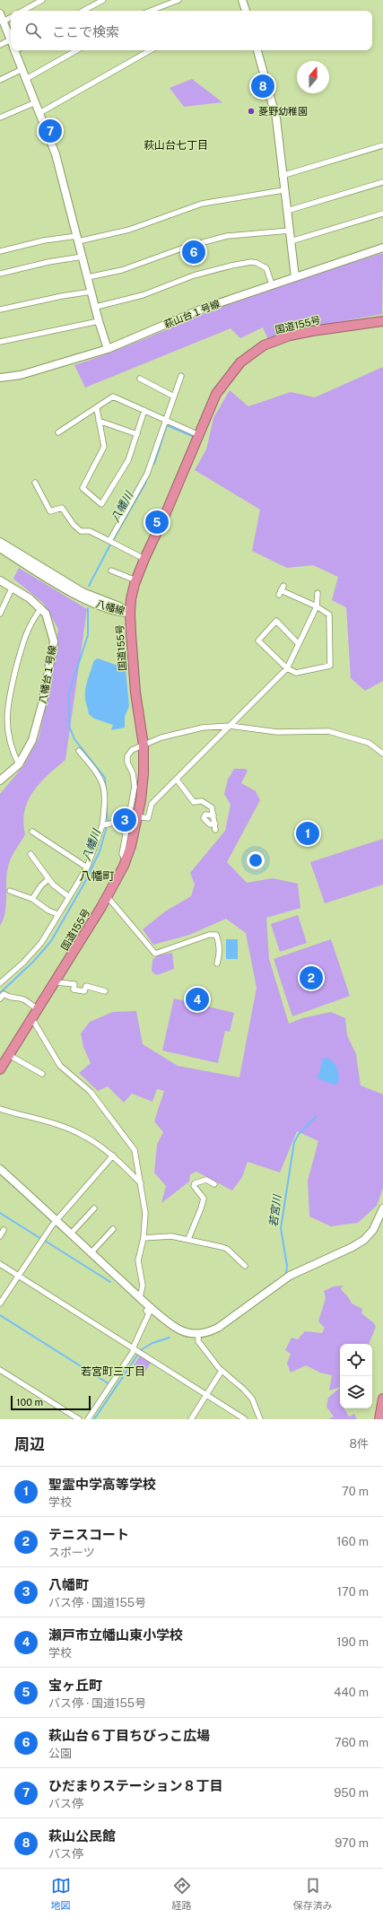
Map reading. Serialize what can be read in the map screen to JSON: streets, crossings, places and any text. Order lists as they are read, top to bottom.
{
  "streets": {
    "highway": ["国道155号"],
    "street": ["萩山台１号線", "八幡線", "八幡台１号線"]
  },
  "crossings": [
    ["国道155号", "八幡線"]
  ],
  "districts": ["萩山台七丁目", "八幡町", "若宮町三丁目"],
  "water": ["八幡川", "若宮川"],
  "places": ["菱野幼稚園"],
  "scale_bar": "100 m",
  "north": "top",
  "page": {
    "search": "ここで検索",
    "pins": [
      "8",
      "7",
      "6",
      "5",
      "3",
      "1",
      "2",
      "4"
    ],
    "scale": "100 m",
    "heading": ["周辺", "8件"],
    "list": [
      {
        "mark": "1",
        "name": "聖霊中学高等学校",
        "note": "学校",
        "value": "70 m"
      },
      {
        "mark": "2",
        "name": "テニスコート",
        "note": "スポーツ",
        "value": "160 m"
      },
      {
        "mark": "3",
        "name": "八幡町",
        "note": "バス停 · 国道155号",
        "value": "170 m"
      },
      {
        "mark": "4",
        "name": "瀬戸市立幡山東小学校",
        "note": "学校",
        "value": "190 m"
      },
      {
        "mark": "5",
        "name": "宝ヶ丘町",
        "note": "バス停 · 国道155号",
        "value": "440 m"
      },
      {
        "mark": "6",
        "name": "萩山台６丁目ちびっこ広場",
        "note": "公園",
        "value": "760 m"
      },
      {
        "mark": "7",
        "name": "ひだまりステーション８丁目",
        "note": "バス停",
        "value": "950 m"
      },
      {
        "mark": "8",
        "name": "萩山公民館",
        "note": "バス停",
        "value": "970 m"
      }
    ],
    "nav": ["地図", "経路", "保存済み"]
  }
}
